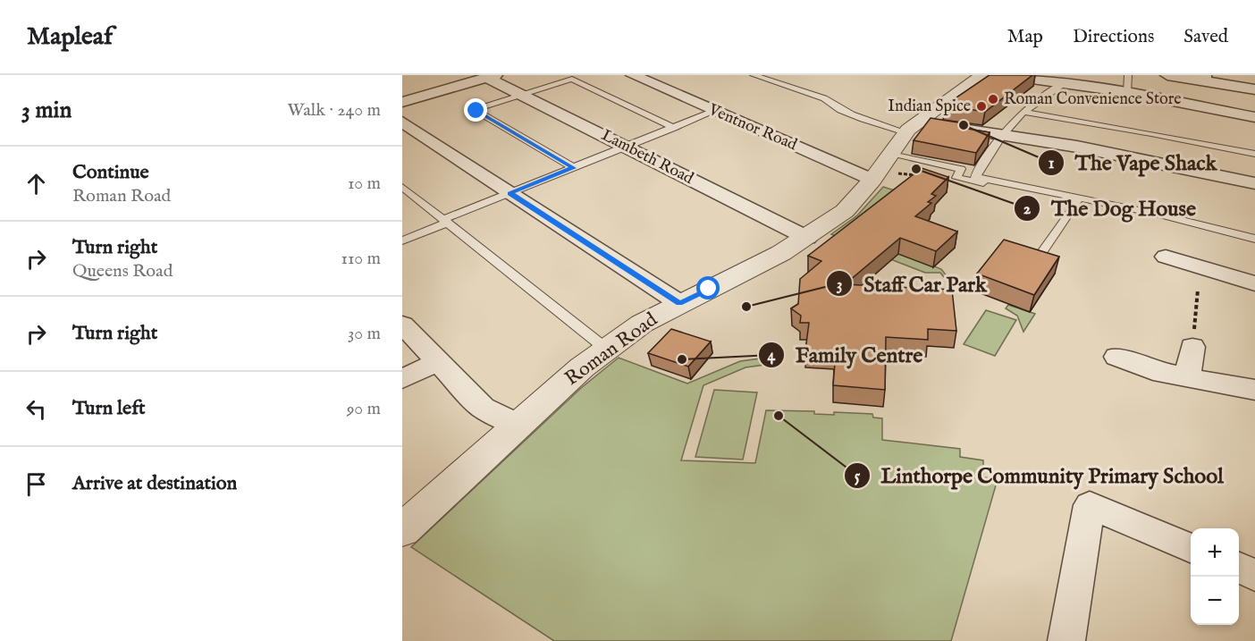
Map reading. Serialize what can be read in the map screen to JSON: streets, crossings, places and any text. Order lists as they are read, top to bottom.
{
  "streets": {
    "street": ["Ventnor Road", "Lambeth Road", "Roman Road"]
  },
  "crossings": [
    ["Ventnor Road", "Roman Road"],
    ["Lambeth Road", "Roman Road"]
  ],
  "places": [
    "Roman Convenience Store",
    "Indian Spice",
    "The Vape Shack",
    "The Dog House",
    "Staff Car Park",
    "Family Centre",
    "Linthorpe Community Primary School"
  ],
  "page": {
    "header": "Mapleaf",
    "nav": ["Map", "Directions", "Saved"],
    "heading": ["3 min", "Walk · 240 m"],
    "list": [
      ["Continue", "Roman Road", "10 m"],
      ["Turn right", "Queens Road", "110 m"],
      ["Turn right", "30 m"],
      ["Turn left", "90 m"],
      "Arrive at destination"
    ],
    "map_buttons": ["+", "−"]
  }
}
